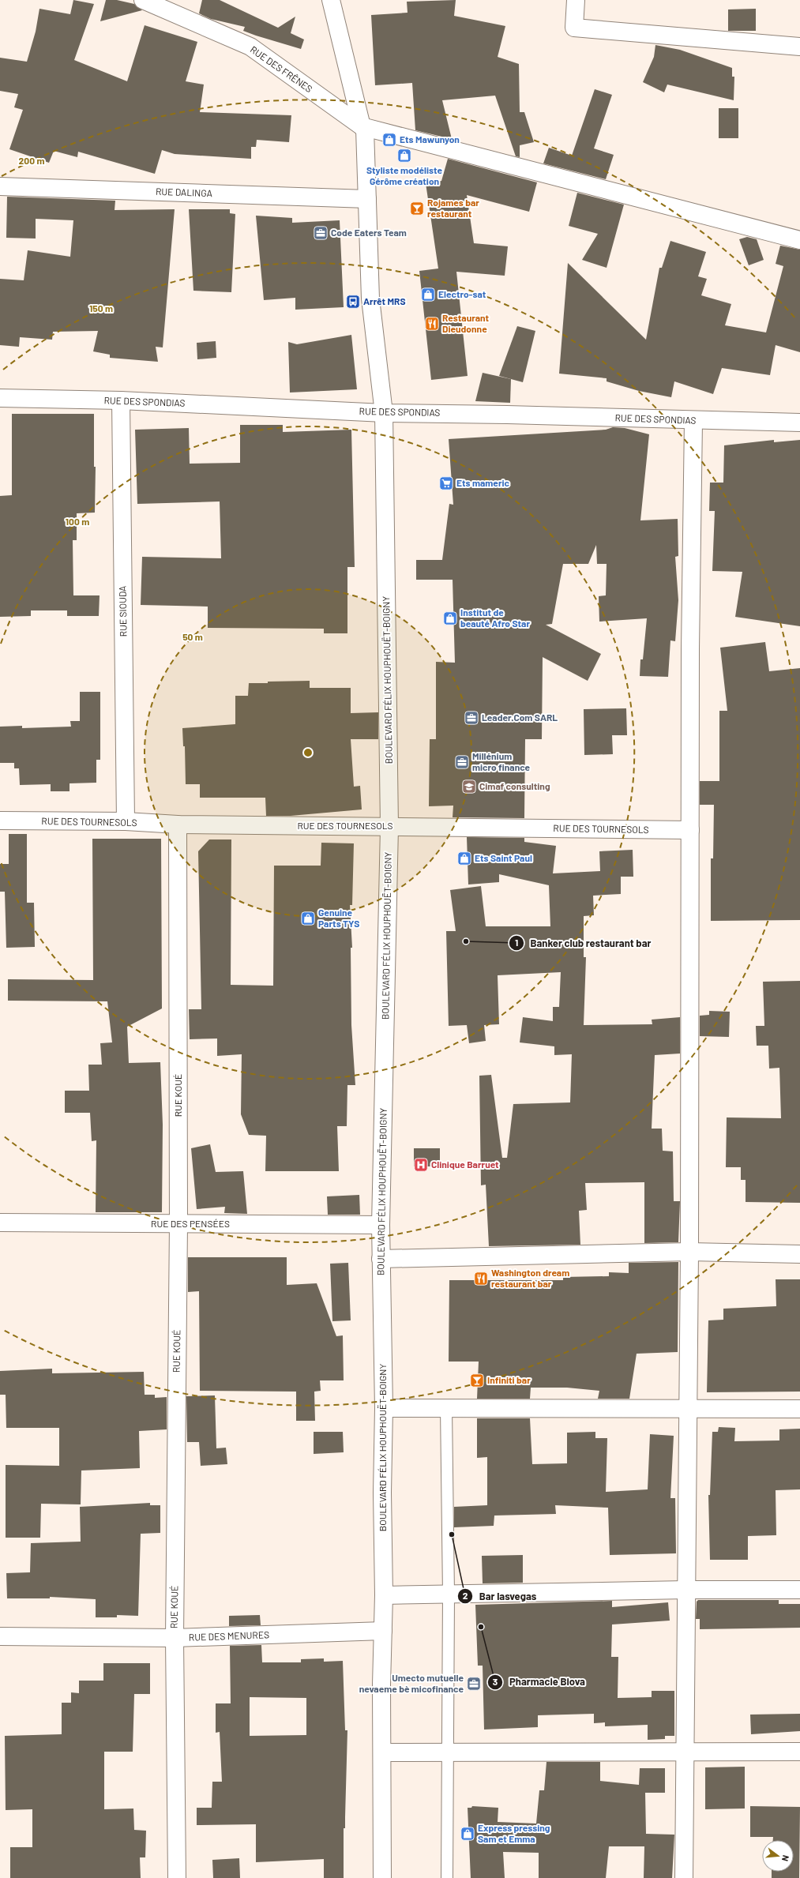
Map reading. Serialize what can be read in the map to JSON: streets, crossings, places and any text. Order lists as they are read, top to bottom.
{
  "streets": {
    "street": [
      "RUE DES FRÊNES",
      "RUE DALINGA",
      "RUE DES SPONDIAS",
      "RUE SIOUDA",
      "BOULEVARD FÉLIX HOUPHOUËT-BOIGNY",
      "RUE DES TOURNESOLS",
      "RUE KOUÉ",
      "RUE DES PENSÉES",
      "RUE DES MENURES"
    ]
  },
  "crossings": [
    ["RUE DES FRÊNES", "BOULEVARD FÉLIX HOUPHOUËT-BOIGNY"],
    ["RUE DALINGA", "BOULEVARD FÉLIX HOUPHOUËT-BOIGNY"],
    ["RUE DES SPONDIAS", "RUE SIOUDA"],
    ["RUE DES SPONDIAS", "BOULEVARD FÉLIX HOUPHOUËT-BOIGNY"],
    ["RUE SIOUDA", "RUE DES TOURNESOLS"],
    ["BOULEVARD FÉLIX HOUPHOUËT-BOIGNY", "RUE DES TOURNESOLS"],
    ["BOULEVARD FÉLIX HOUPHOUËT-BOIGNY", "RUE DES PENSÉES"],
    ["BOULEVARD FÉLIX HOUPHOUËT-BOIGNY", "RUE DES MENURES"],
    ["RUE DES TOURNESOLS", "RUE KOUÉ"],
    ["RUE KOUÉ", "RUE DES PENSÉES"],
    ["RUE KOUÉ", "RUE DES MENURES"]
  ],
  "places": {
    "shop": [
      "Ets Mawunyon",
      "Styliste modéliste Gérôme création",
      "Electro-sat",
      "Institut de beauté Afro Star",
      "Ets Saint Paul",
      "Genuine Parts TYS",
      "Express pressing Sam et Emma"
    ],
    "bar": ["Rojames bar restaurant", "Infiniti bar"],
    "office": [
      "Code Eaters Team",
      "Leader.Com SARL",
      "Millénium micro finance",
      "Umecto mutuelle nevaeme bè micofinance"
    ],
    "bus stop": ["Arrêt MRS"],
    "restaurant": ["Restaurant Dieudonne", "Washington dream restaurant bar"],
    "supermarket": ["Ets mameric"],
    "school or university": ["Cimaf consulting"],
    "other": ["Banker club restaurant bar", "Bar lasvegas", "Pharmacie Biova"],
    "hospital": ["Clinique Barruet"]
  },
  "north": "right",
  "rings": [
    "200 m",
    "150 m",
    "100 m",
    "50 m"
  ]
}
